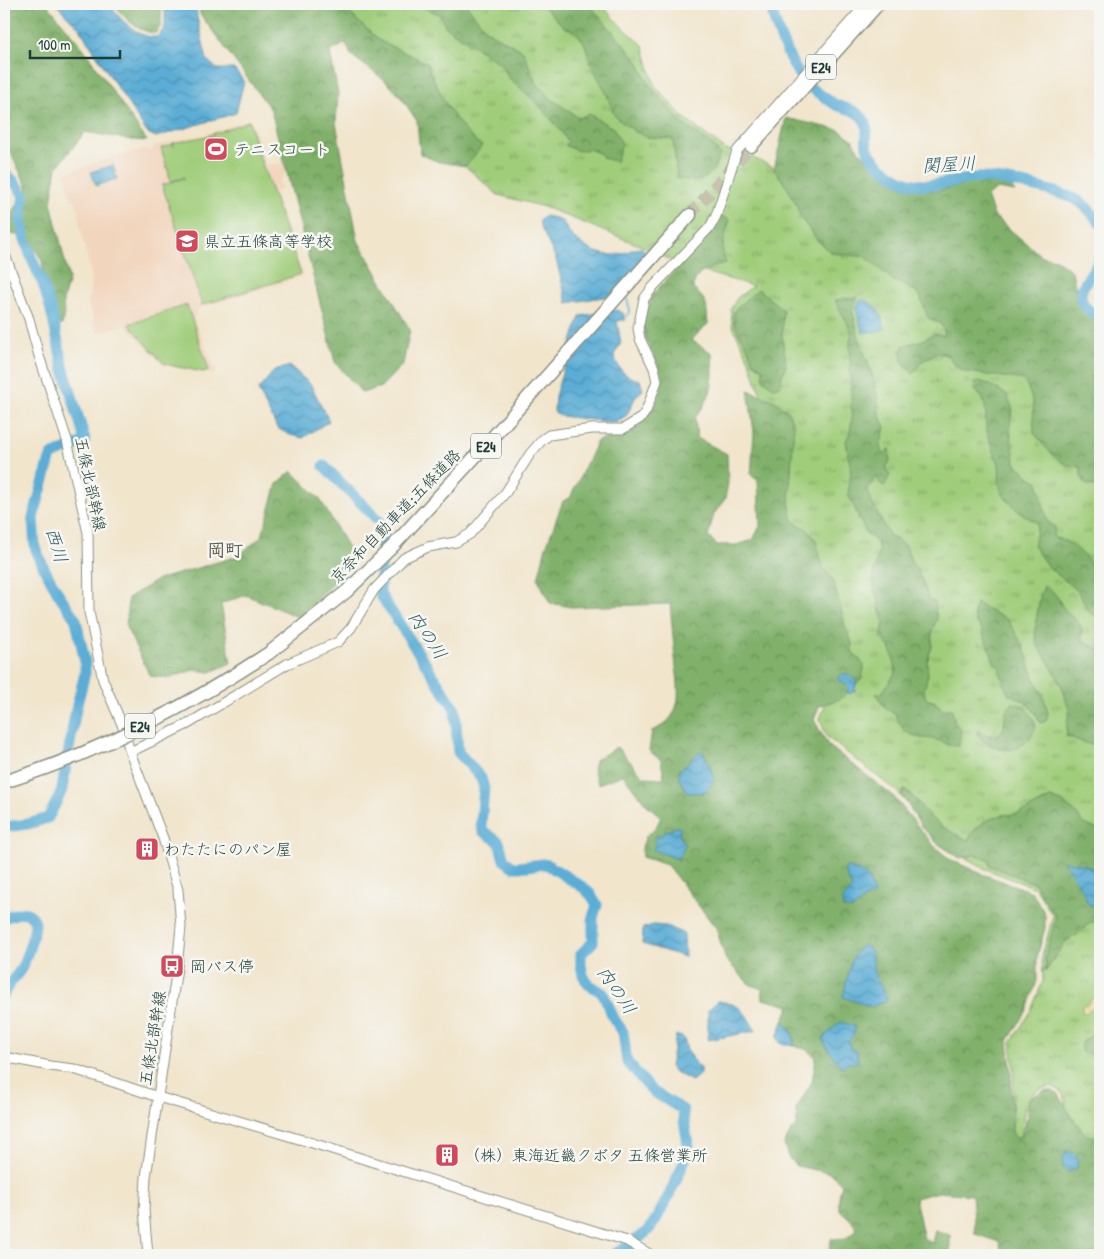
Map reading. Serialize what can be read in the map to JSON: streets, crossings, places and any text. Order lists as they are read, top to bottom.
{
  "streets": {
    "highway": ["E24", "京奈和自動車道;五條道路"],
    "street": ["五條北部幹線"]
  },
  "districts": ["岡町"],
  "water": ["関屋川", "西川", "内の川"],
  "places": {
    "sports": ["テニスコート"],
    "school or university": ["県立五條高等学校"],
    "building": ["わたたにのパン屋", "（株）東海近畿クボタ 五條営業所"],
    "bus stop": ["岡バス停"]
  },
  "scale_bar": "100 m"
}
